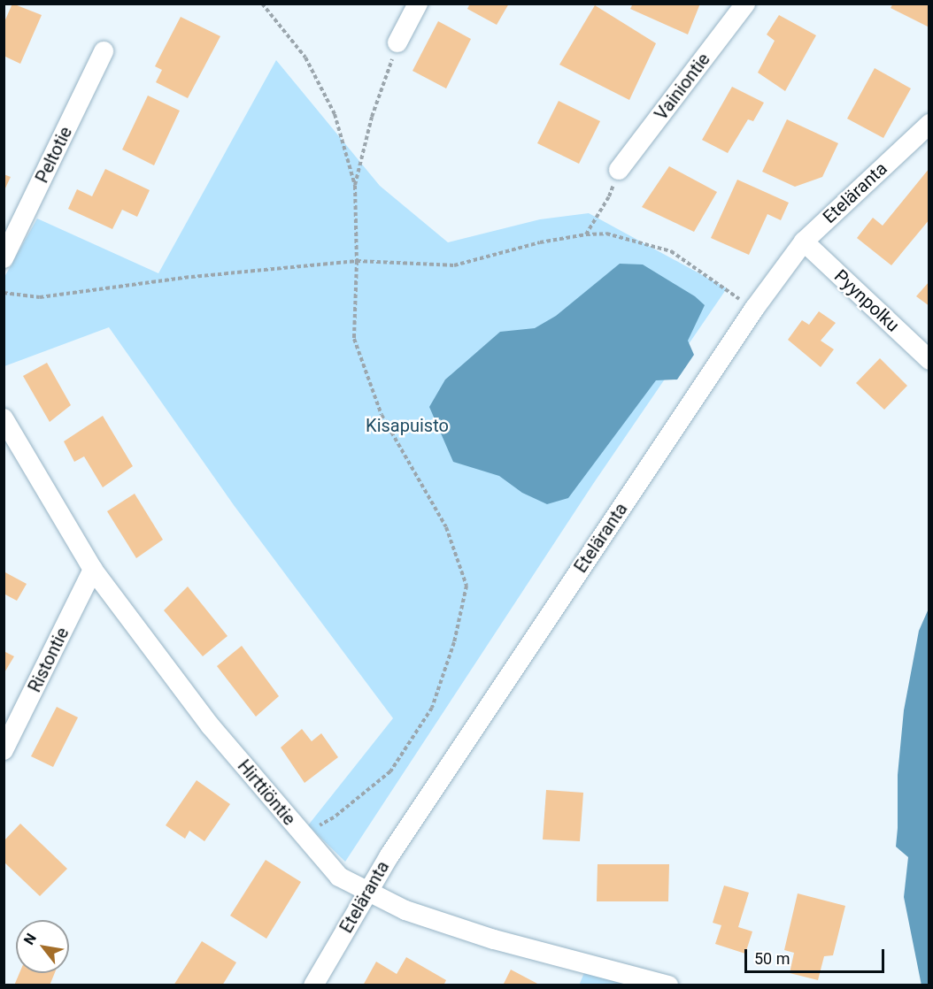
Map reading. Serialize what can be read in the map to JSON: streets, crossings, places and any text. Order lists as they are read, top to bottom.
{
  "streets": {
    "street": [
      "Vainiontie",
      "Peltotie",
      "Eteläranta",
      "Pyynpolku",
      "Ristontie",
      "Hirttiöntie"
    ]
  },
  "crossings": [
    ["Eteläranta", "Pyynpolku"],
    ["Eteläranta", "Hirttiöntie"],
    ["Ristontie", "Hirttiöntie"]
  ],
  "parks": ["Kisapuisto"],
  "scale_bar": "50 m",
  "north": "top left"
}
